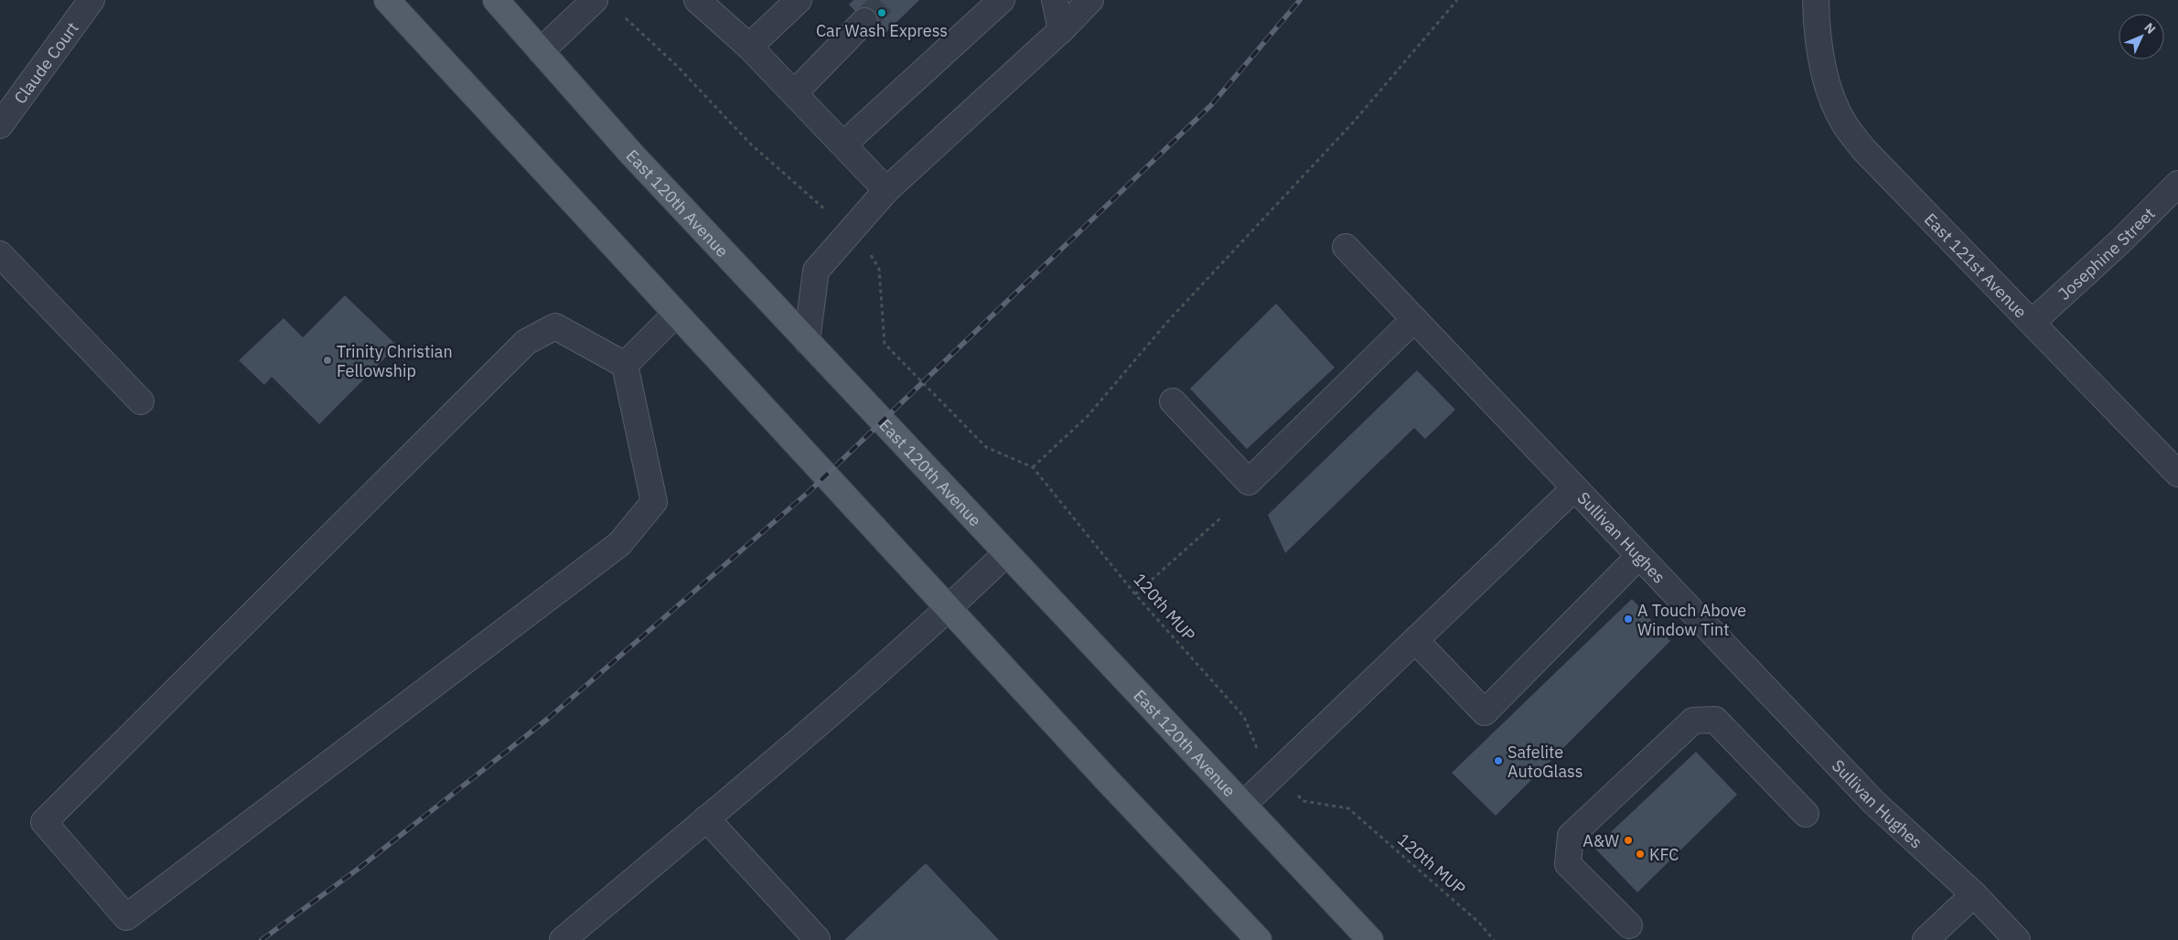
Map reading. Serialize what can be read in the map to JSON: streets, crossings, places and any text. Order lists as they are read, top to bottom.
{
  "streets": {
    "main road": ["East 120th Avenue"],
    "street": [
      "Claude Court",
      "Josephine Street",
      "East 121st Avenue",
      "Sullivan Hughes"
    ],
    "path": ["120th MUP"]
  },
  "crossings": [
    ["Josephine Street", "East 121st Avenue"]
  ],
  "places": [
    "Car Wash Express",
    "Trinity Christian Fellowship",
    "A Touch Above Window Tint",
    "Safelite AutoGlass",
    "A&W",
    "KFC"
  ],
  "north": "top right"
}
